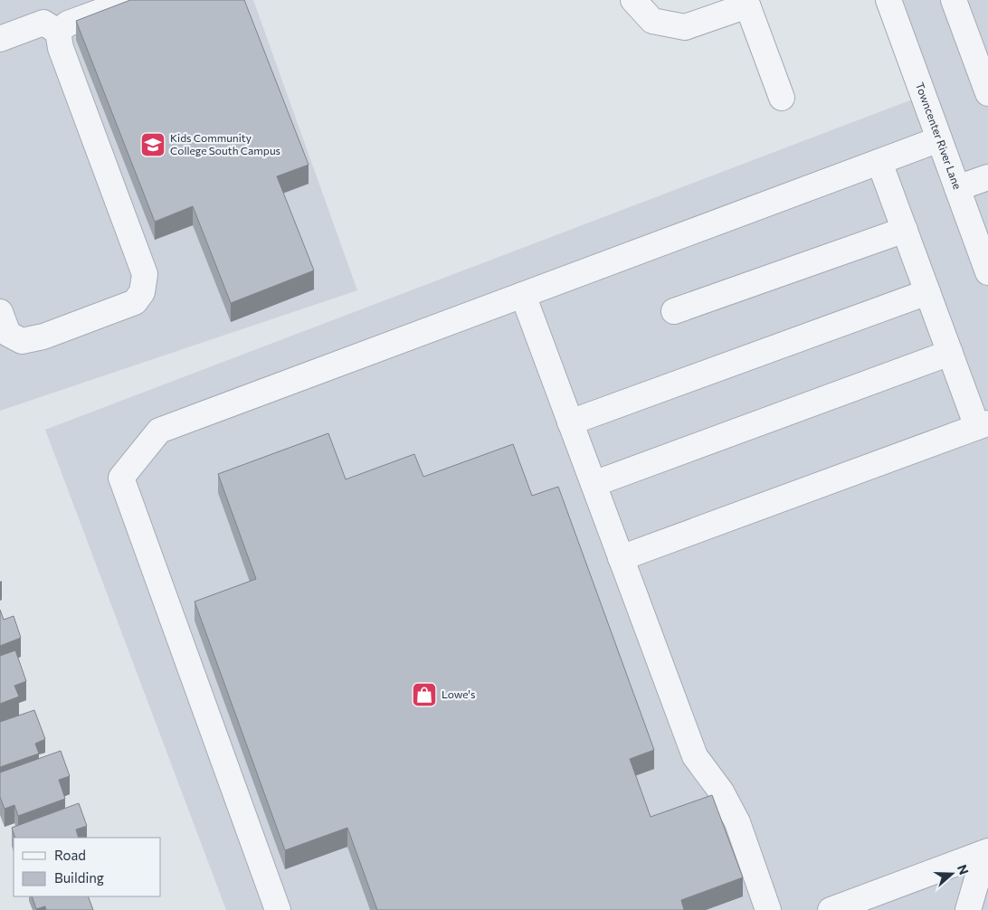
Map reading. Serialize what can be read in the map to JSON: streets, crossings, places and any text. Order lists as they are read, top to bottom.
{
  "streets": {
    "street": ["Towncenter River Lane"]
  },
  "places": {
    "school or university": ["Kids Community College South Campus"],
    "shop": ["Lowe's"]
  },
  "legend": ["Road", "Building"],
  "north": "right"
}
